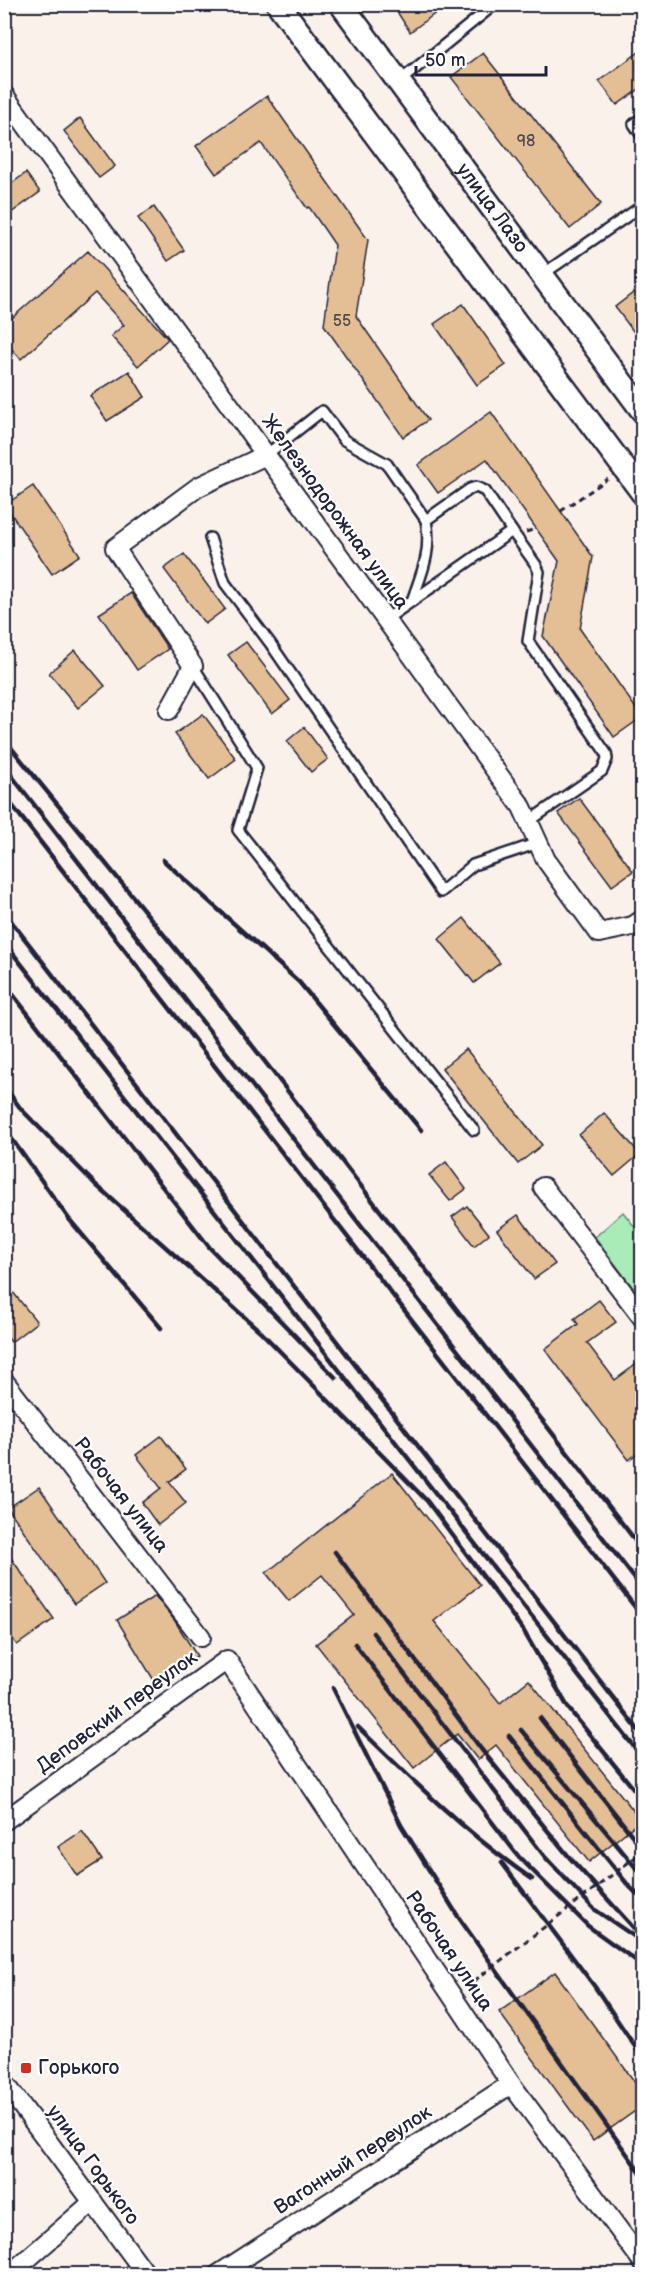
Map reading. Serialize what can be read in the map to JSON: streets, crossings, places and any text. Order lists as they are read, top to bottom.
{
  "streets": {
    "street": [
      "улица Лазо",
      "Железнодорожная улица",
      "Рабочая улица",
      "Деповский переулок",
      "Вагонный переулок",
      "улица Горького"
    ]
  },
  "crossings": [
    ["Рабочая улица", "Деповский переулок"],
    ["Рабочая улица", "Вагонный переулок"]
  ],
  "places": {
    "transit": ["Горького"]
  },
  "house_numbers": ["98", "55"],
  "scale_bar": "50 m"
}
